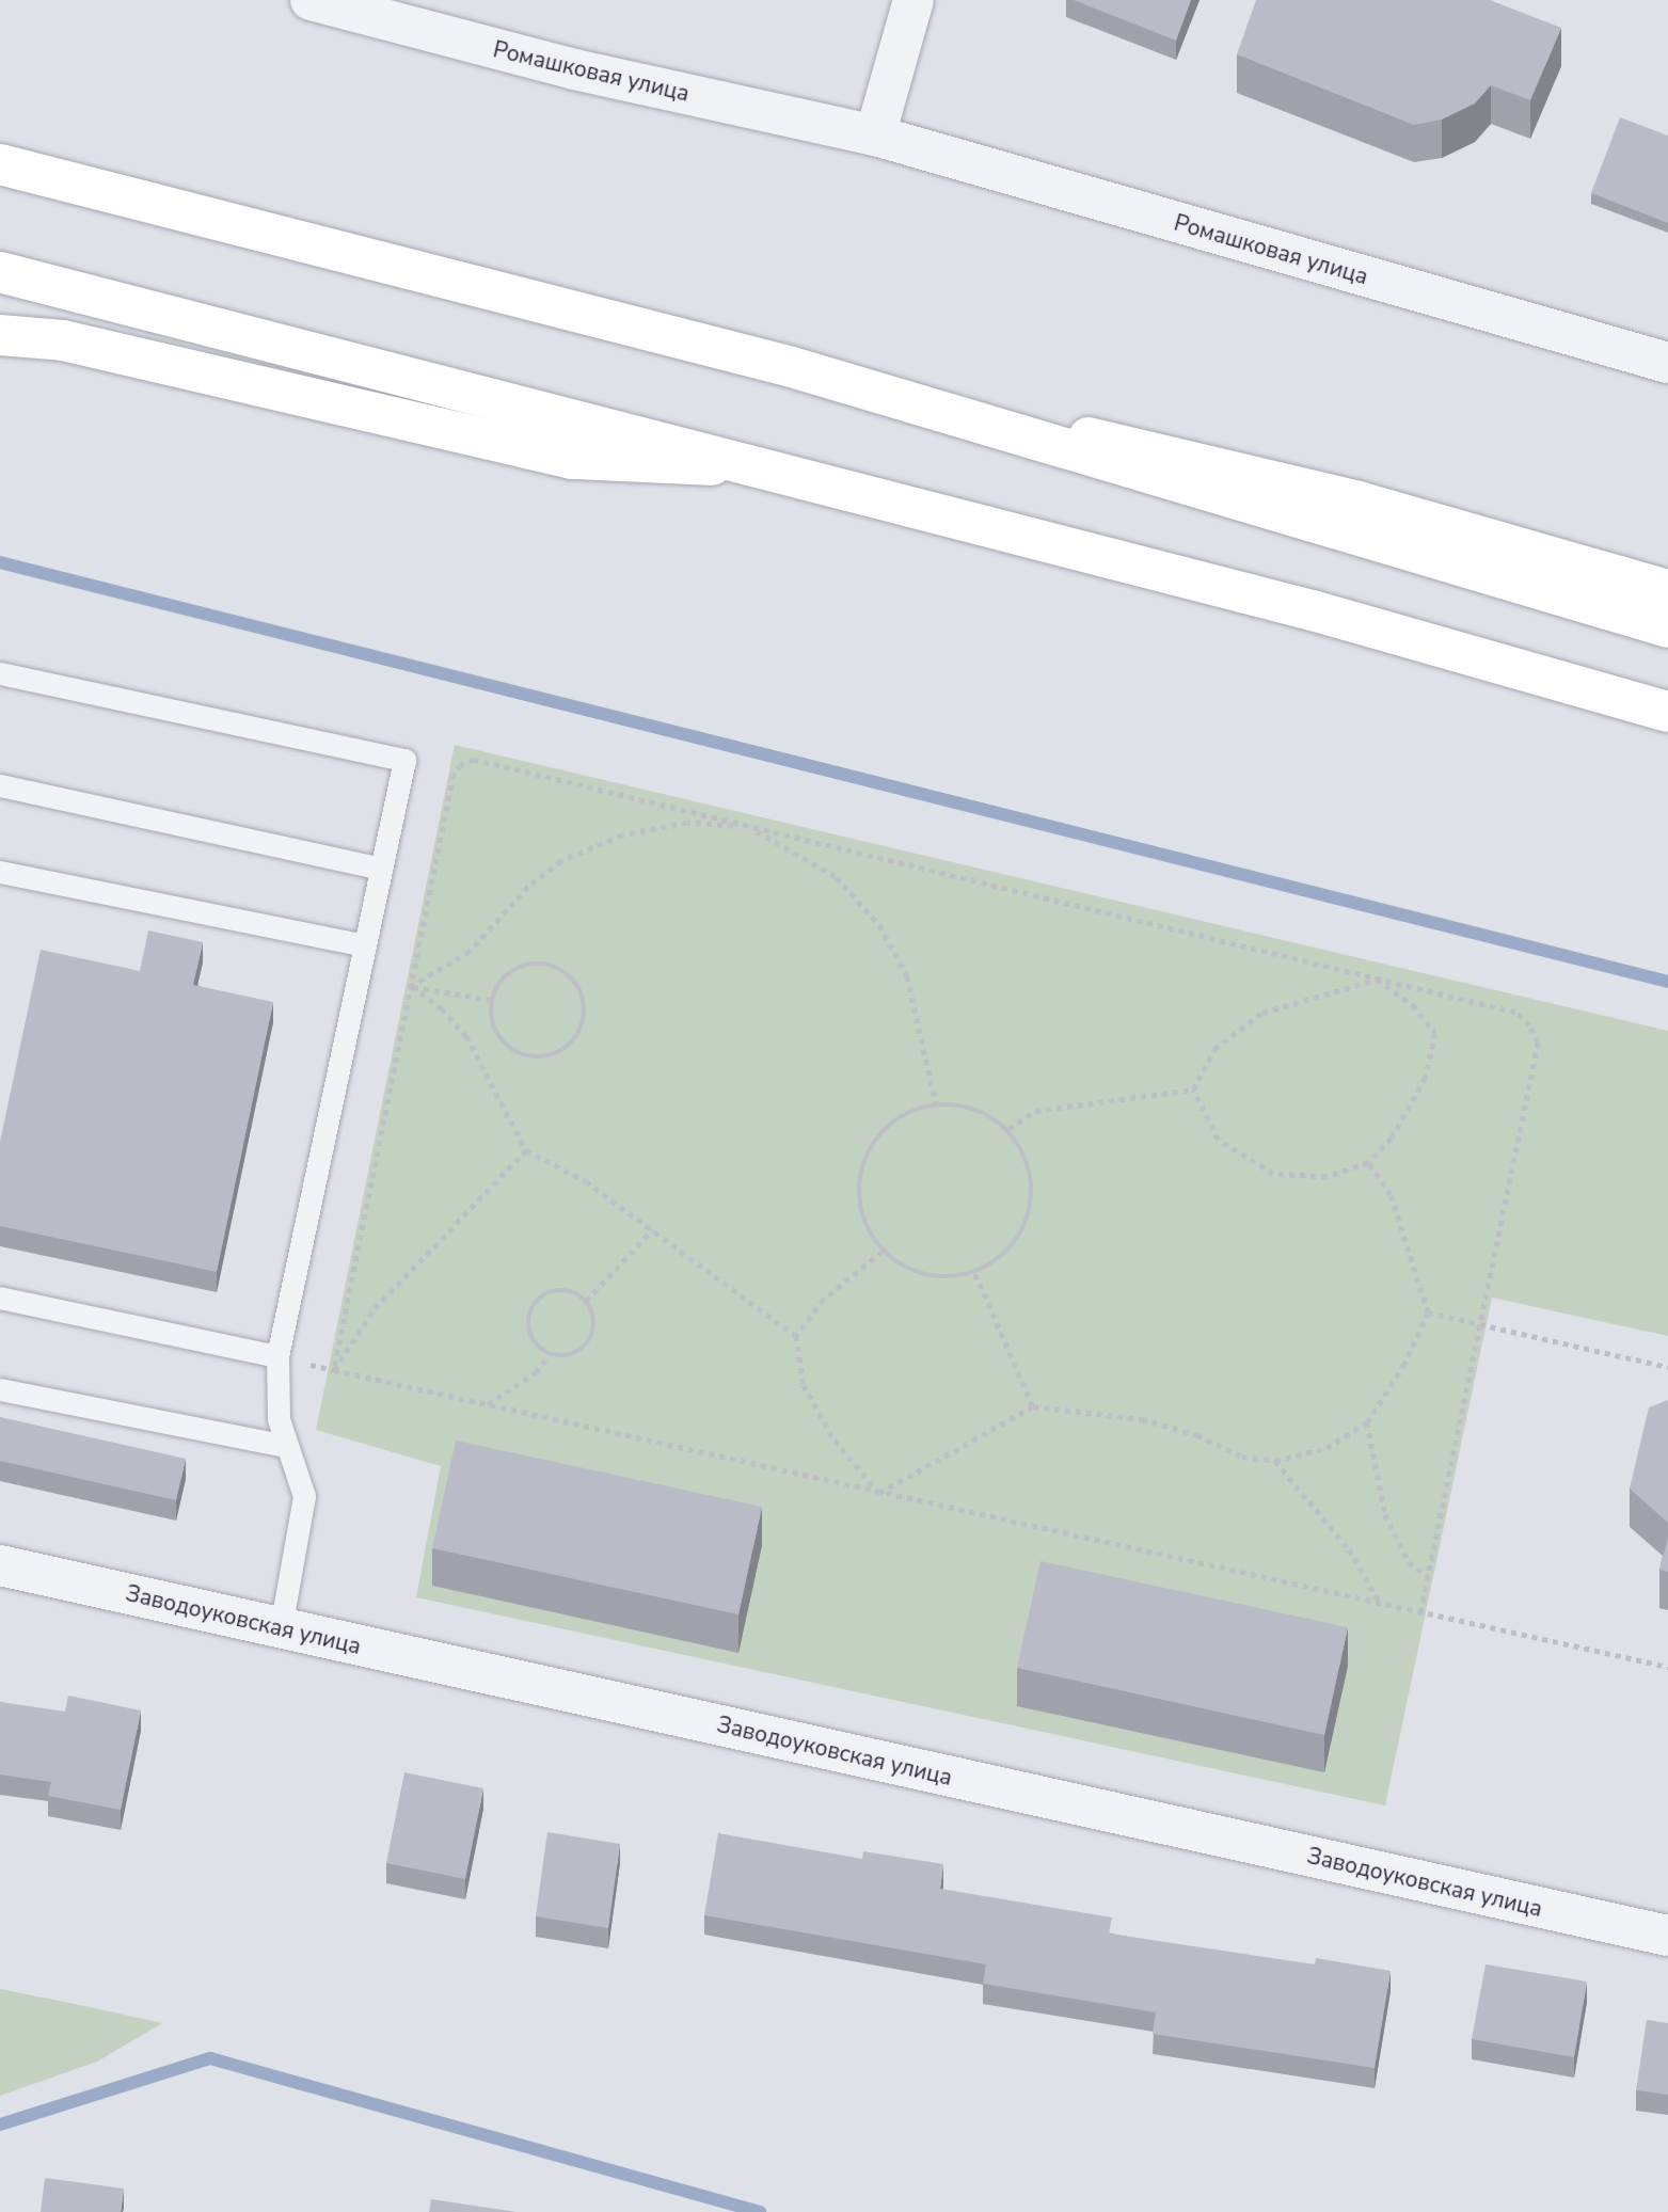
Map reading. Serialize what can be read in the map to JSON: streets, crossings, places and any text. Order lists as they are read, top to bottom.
{
  "streets": {
    "street": ["Ромашковая улица", "Заводоуковская улица"]
  }
}
